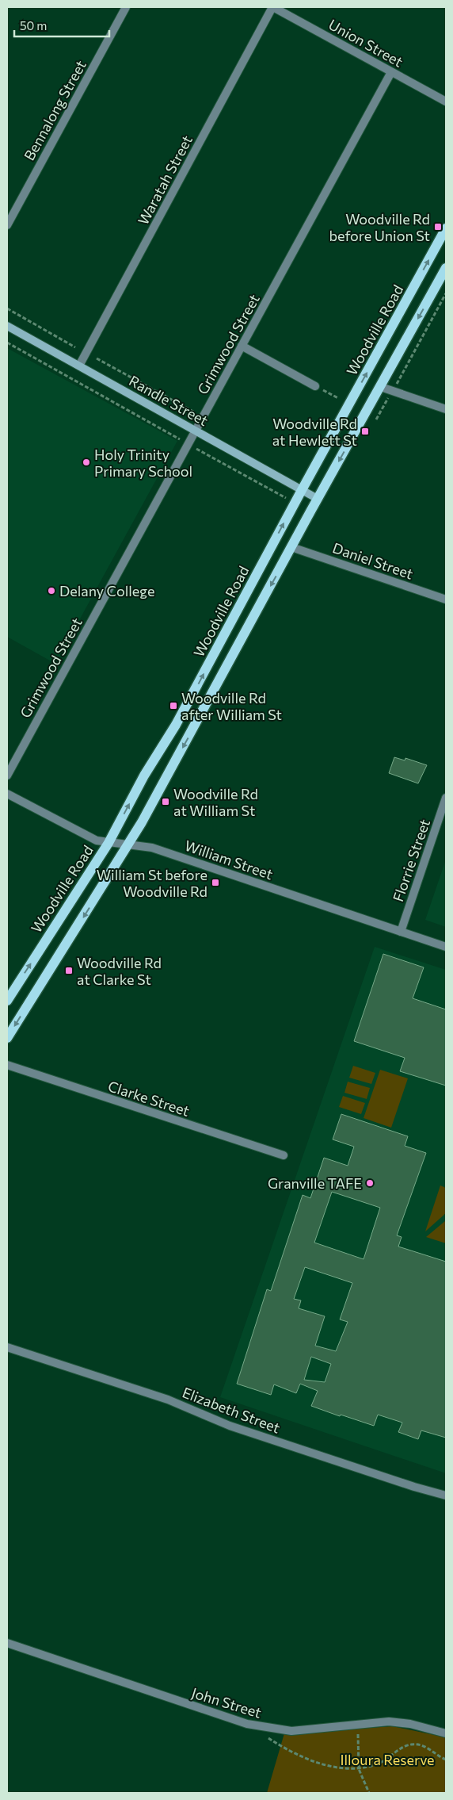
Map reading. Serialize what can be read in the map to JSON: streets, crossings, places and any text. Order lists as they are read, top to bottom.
{
  "streets": {
    "main road": ["Woodville Road", "Randle Street"],
    "street": [
      "Union Street",
      "Bennalong Street",
      "Waratah Street",
      "Grimwood Street",
      "Daniel Street",
      "William Street",
      "Florrie Street",
      "Clarke Street",
      "Elizabeth Street",
      "John Street"
    ]
  },
  "crossings": [
    ["Union Street", "Waratah Street"],
    ["Union Street", "Grimwood Street"],
    ["Waratah Street", "Randle Street"],
    ["Woodville Road", "Randle Street"],
    ["Woodville Road", "William Street"],
    ["Grimwood Street", "Randle Street"],
    ["William Street", "Florrie Street"]
  ],
  "parks": ["Illoura Reserve"],
  "places": {
    "transit": [
      "Woodville Rd before Union St",
      "Woodville Rd at Hewlett St",
      "Woodville Rd after William St",
      "Woodville Rd at William St",
      "William St before Woodville Rd",
      "Woodville Rd at Clarke St"
    ],
    "other": ["Holy Trinity Primary School", "Delany College", "Granville TAFE"]
  },
  "scale_bar": "50 m"
}
